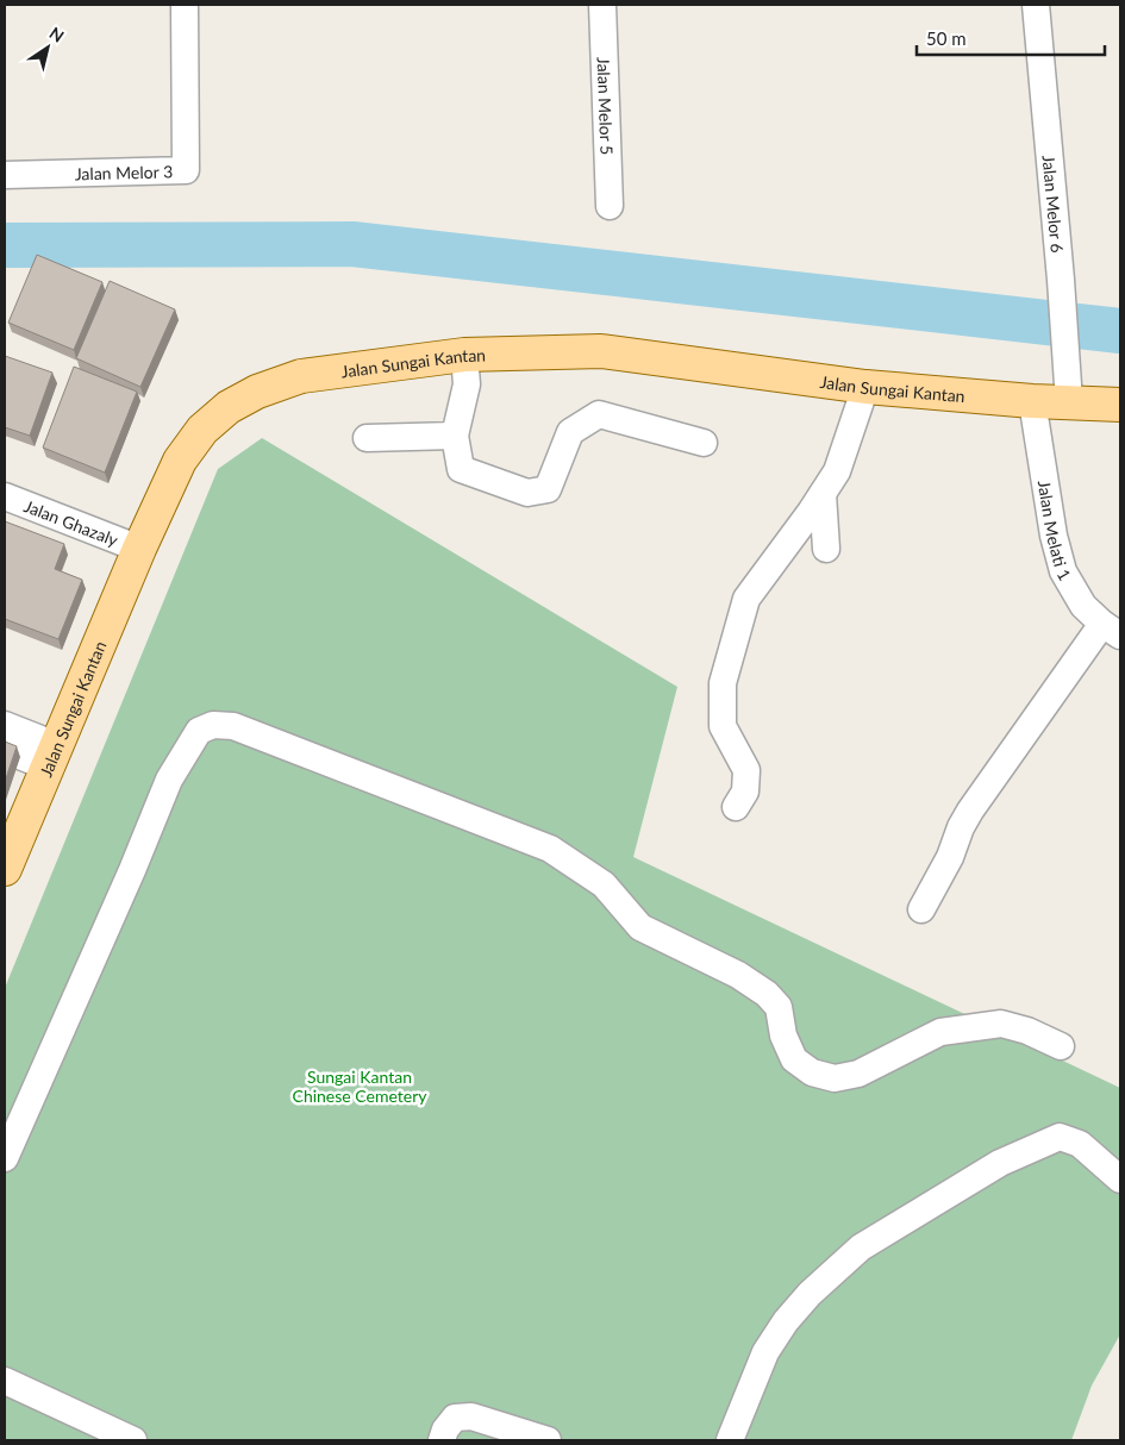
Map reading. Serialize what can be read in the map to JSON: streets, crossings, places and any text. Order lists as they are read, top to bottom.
{
  "streets": {
    "main road": ["Jalan Sungai Kantan"],
    "street": [
      "Jalan Melor 5",
      "Jalan Melor 3",
      "Jalan Melor 6",
      "Jalan Ghazaly",
      "Jalan Melati 1"
    ]
  },
  "crossings": [
    ["Jalan Melor 6", "Jalan Sungai Kantan"],
    ["Jalan Sungai Kantan", "Jalan Ghazaly"],
    ["Jalan Sungai Kantan", "Jalan Melati 1"]
  ],
  "parks": ["Sungai Kantan Chinese Cemetery"],
  "scale_bar": "50 m",
  "north": "top right"
}
